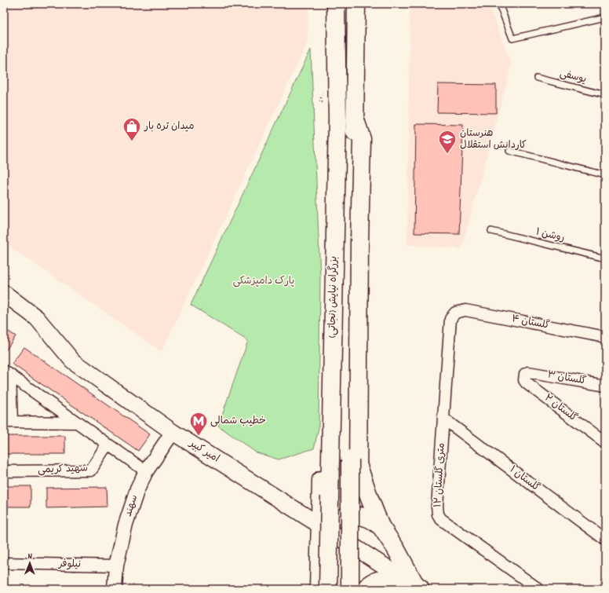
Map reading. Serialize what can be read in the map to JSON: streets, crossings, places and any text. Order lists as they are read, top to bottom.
{
  "streets": {
    "main road": ["بزرگراه نیایش (نجاتی)", "امیر کبیر"],
    "street": [
      "گلستان ۴",
      "گلستان ۳",
      "گلستان ۲",
      "شهید کریمی",
      "۱۲ متری گلستان",
      "گلستان ۱",
      "سهند",
      "نیلوفر"
    ],
    "lane": ["یوسفی", "روشن ۱"]
  },
  "crossings": [
    ["گلستان ۴", "۱۲ متری گلستان"],
    ["گلستان ۳", "گلستان ۲"],
    ["امیر کبیر", "سهند"],
    ["۱۲ متری گلستان", "گلستان ۱"],
    ["سهند", "نیلوفر"]
  ],
  "parks": ["پارک دامپزشکی"],
  "places": {
    "shop": ["میدان تره بار"],
    "school or university": ["هنرستان کاردانش استقلال"],
    "metro station": ["خطیب شمالی"]
  },
  "north": "top"
}
